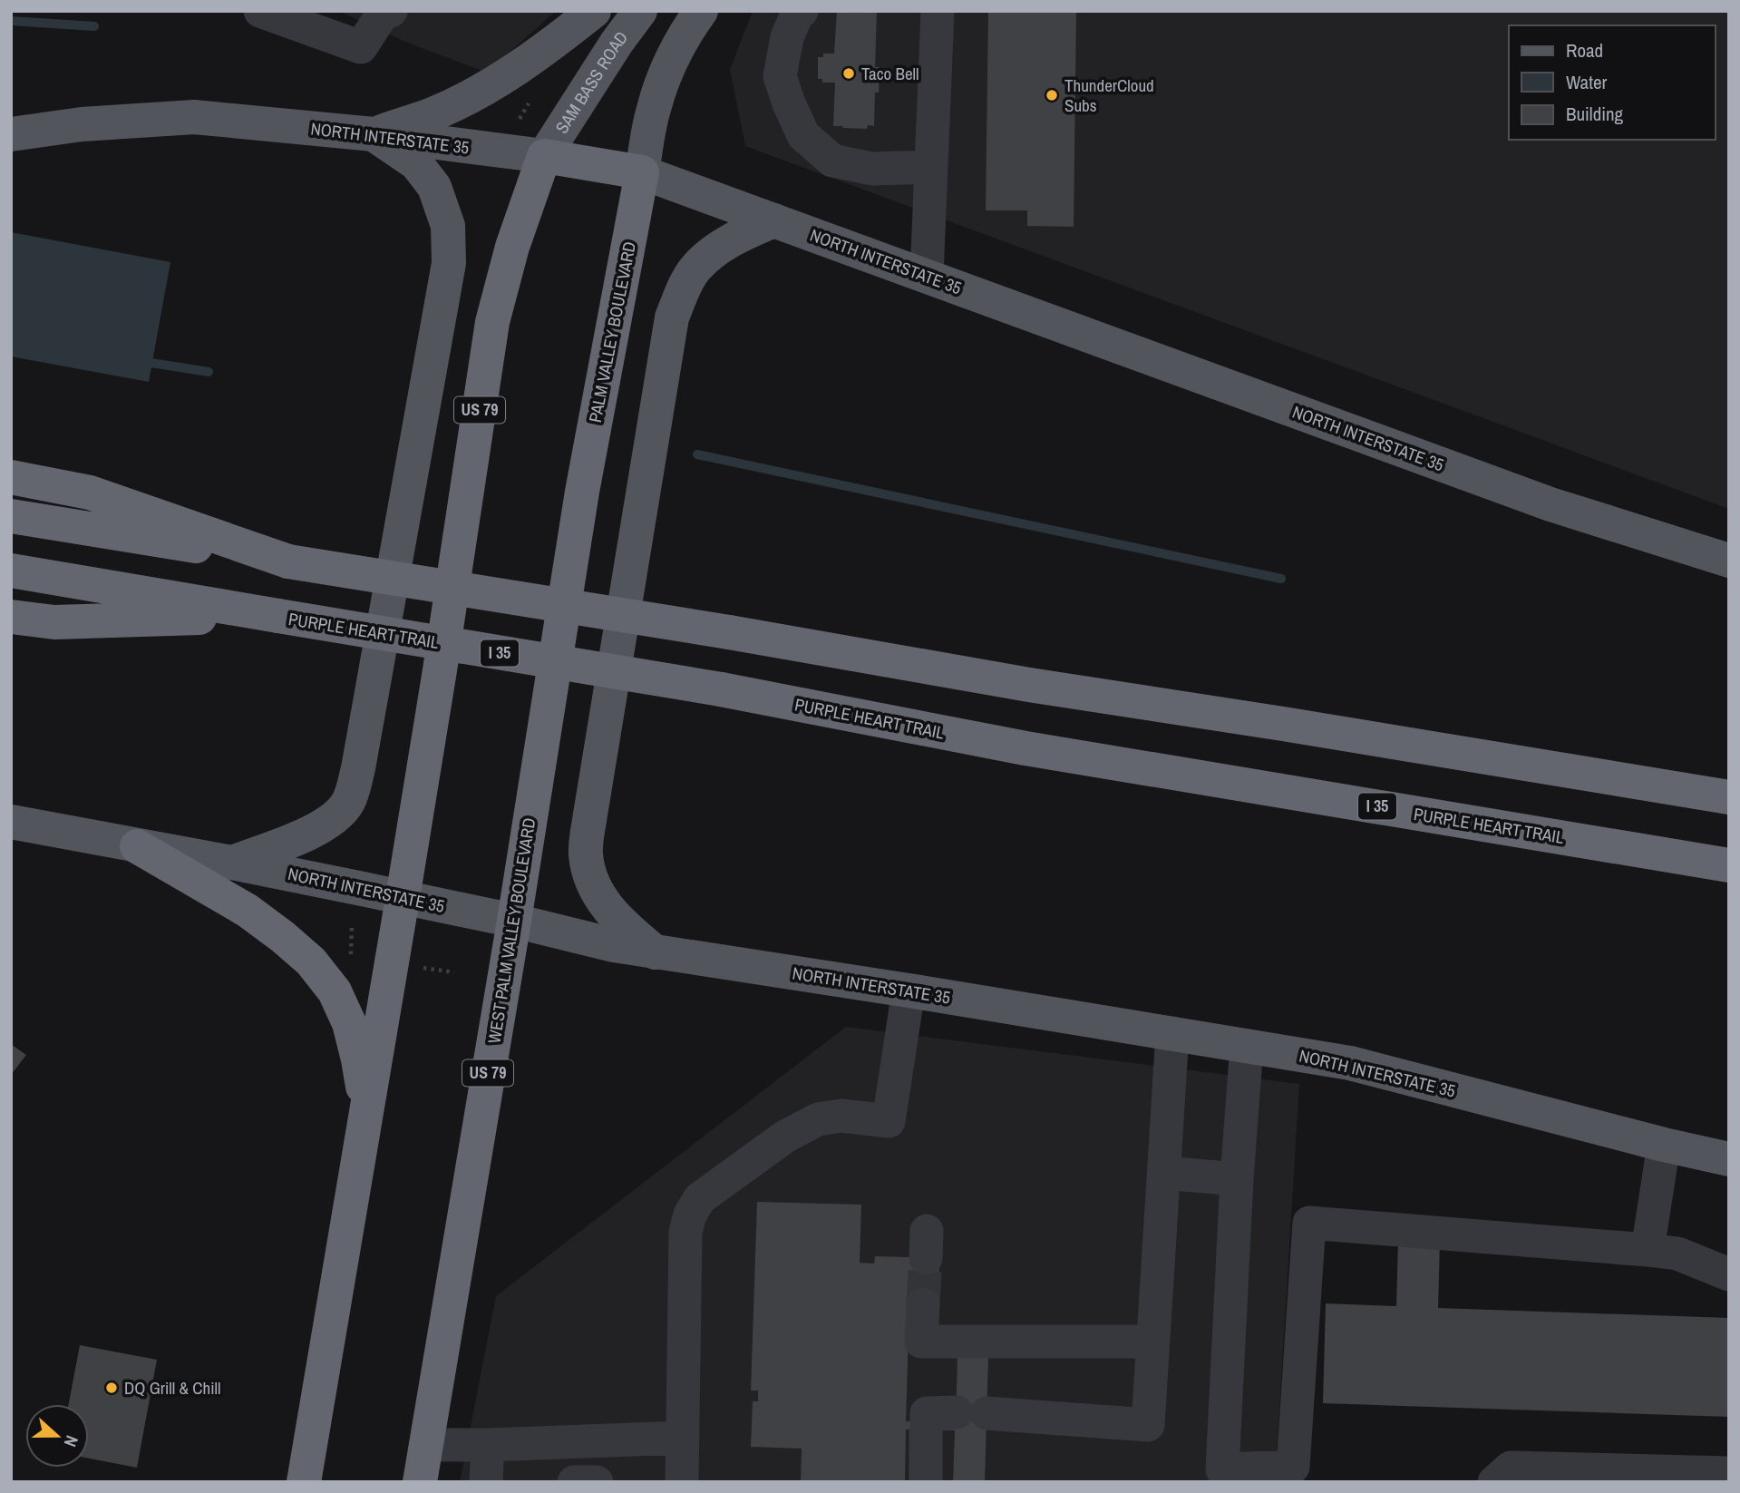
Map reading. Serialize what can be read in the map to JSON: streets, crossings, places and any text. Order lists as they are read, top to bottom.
{
  "streets": {
    "highway": [
      "NORTH INTERSTATE 35",
      "PALM VALLEY BOULEVARD",
      "US 79",
      "PURPLE HEART TRAIL",
      "I 35",
      "WEST PALM VALLEY BOULEVARD"
    ],
    "main road": ["SAM BASS ROAD"]
  },
  "crossings": [
    ["SAM BASS ROAD", "NORTH INTERSTATE 35"],
    ["SAM BASS ROAD", "US 79"],
    ["NORTH INTERSTATE 35", "PALM VALLEY BOULEVARD"],
    ["NORTH INTERSTATE 35", "US 79"],
    ["NORTH INTERSTATE 35", "WEST PALM VALLEY BOULEVARD"],
    ["PALM VALLEY BOULEVARD", "WEST PALM VALLEY BOULEVARD"]
  ],
  "places": ["Taco Bell", "ThunderCloud Subs", "DQ Grill & Chill"],
  "legend": ["Road", "Water", "Building"],
  "north": "right"
}
